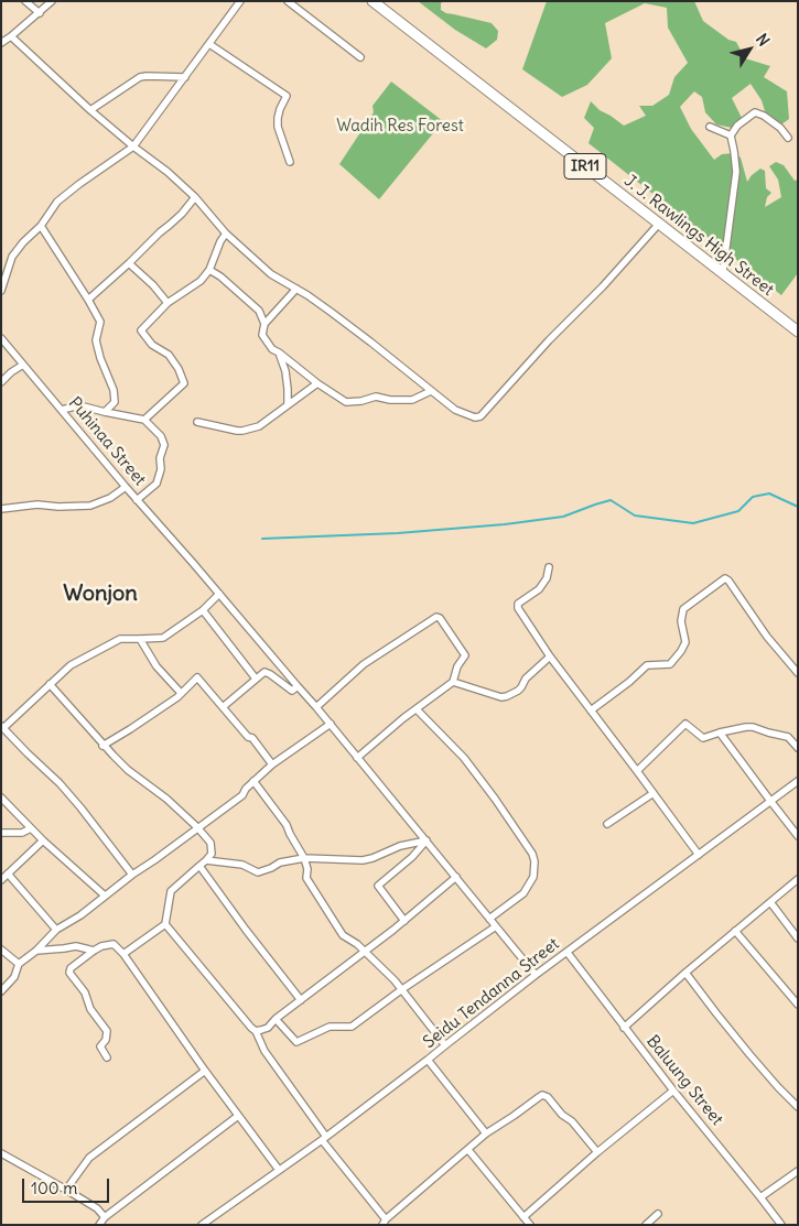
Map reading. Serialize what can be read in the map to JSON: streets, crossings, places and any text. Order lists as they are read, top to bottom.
{
  "streets": {
    "main road": ["IR11", "J. J. Rawlings High Street"],
    "street": ["Puhinaa Street", "Seidu Tendanna Street", "Baluung Street"]
  },
  "crossings": [
    ["Puhinaa Street", "Seidu Tendanna Street"],
    ["Seidu Tendanna Street", "Baluung Street"]
  ],
  "districts": ["Wonjon"],
  "parks": ["Wadih Res Forest"],
  "scale_bar": "100 m",
  "north": "top right"
}
